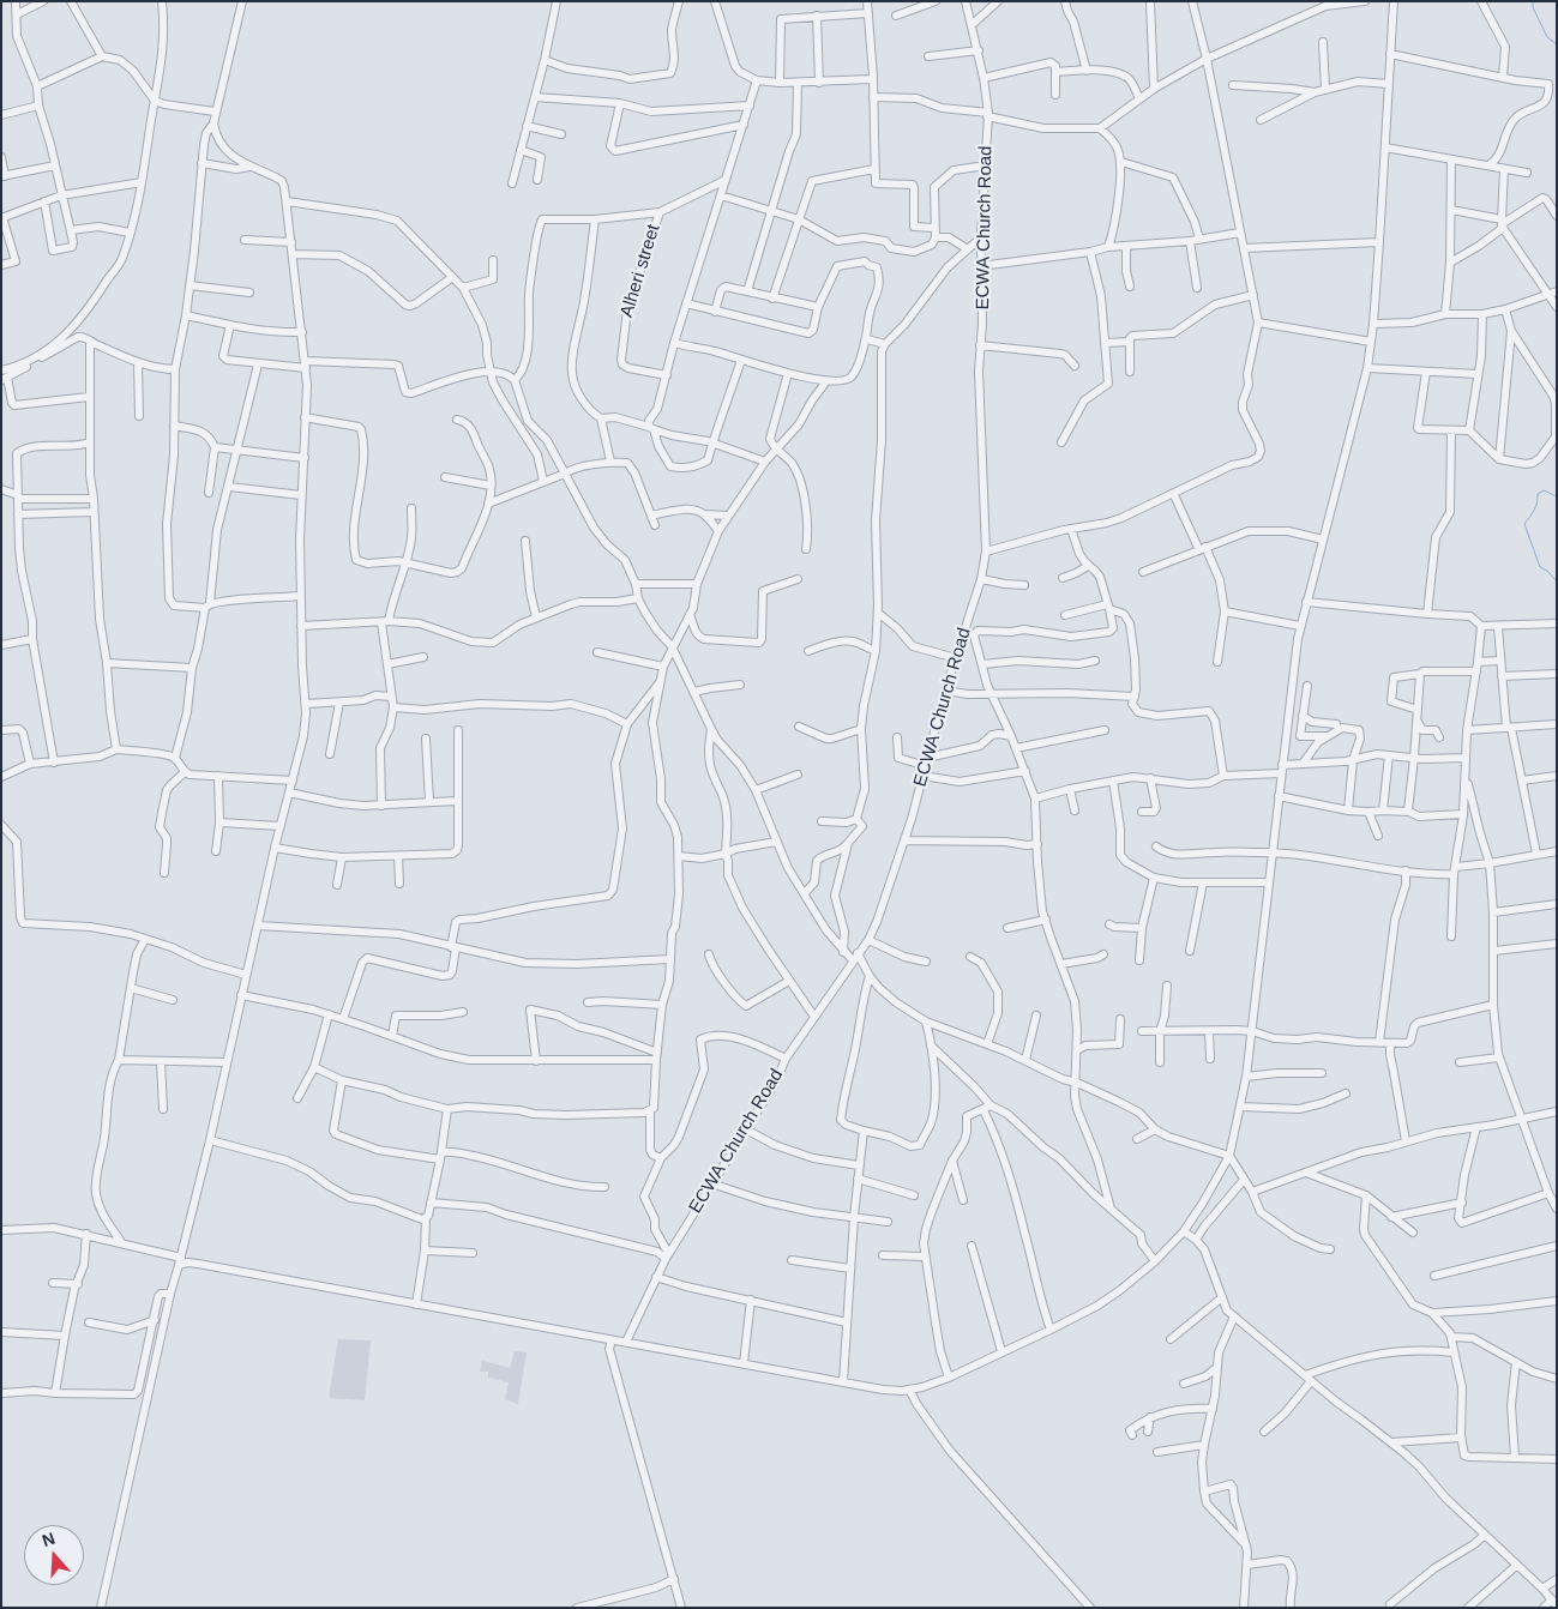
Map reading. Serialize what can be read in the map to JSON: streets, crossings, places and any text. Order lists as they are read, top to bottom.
{
  "streets": {
    "street": ["ECWA Church Road", "Alheri street"]
  },
  "north": "top"
}
